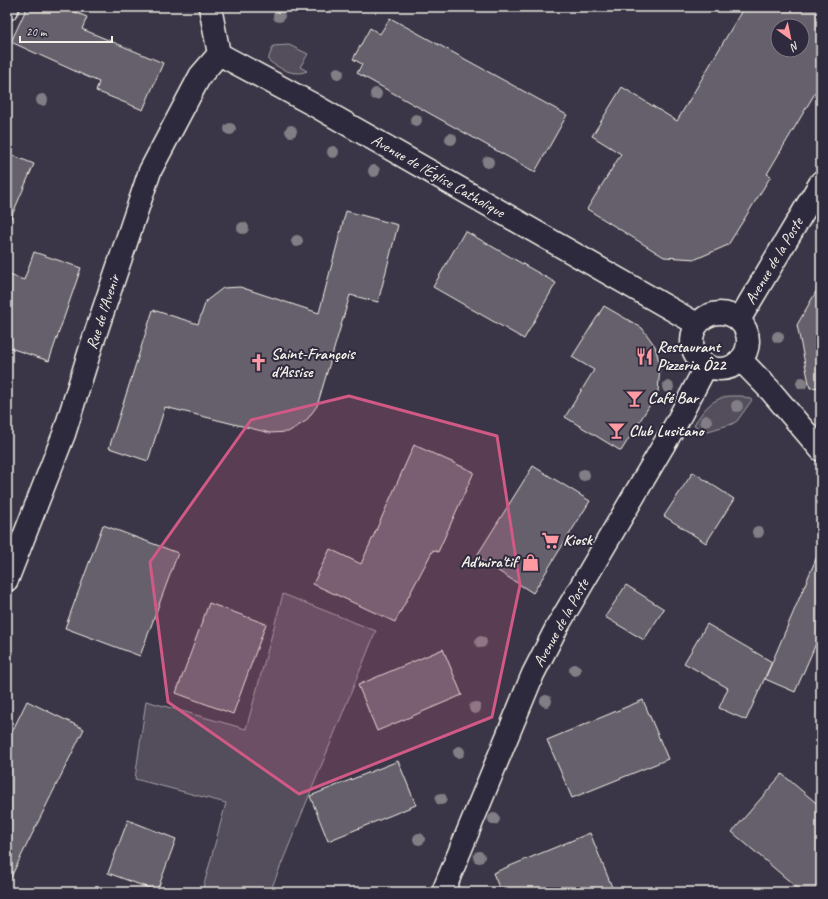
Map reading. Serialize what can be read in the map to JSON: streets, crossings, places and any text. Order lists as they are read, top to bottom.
{
  "streets": {
    "street": ["Avenue de l'Église Catholique", "Avenue de la Poste", "Rue de l'Avenir"]
  },
  "crossings": [
    ["Avenue de l'Église Catholique", "Avenue de la Poste"],
    ["Avenue de l'Église Catholique", "Rue de l'Avenir"]
  ],
  "places": {
    "restaurant": ["Restaurant Pizzeria Ô22"],
    "church": ["Saint-François d'Assise"],
    "bar": ["Café Bar", "Club Lusitano"],
    "supermarket": ["Kiosk"],
    "shop": ["Ad'mira'tif"]
  },
  "scale_bar": "20 m",
  "north": "bottom right"
}
